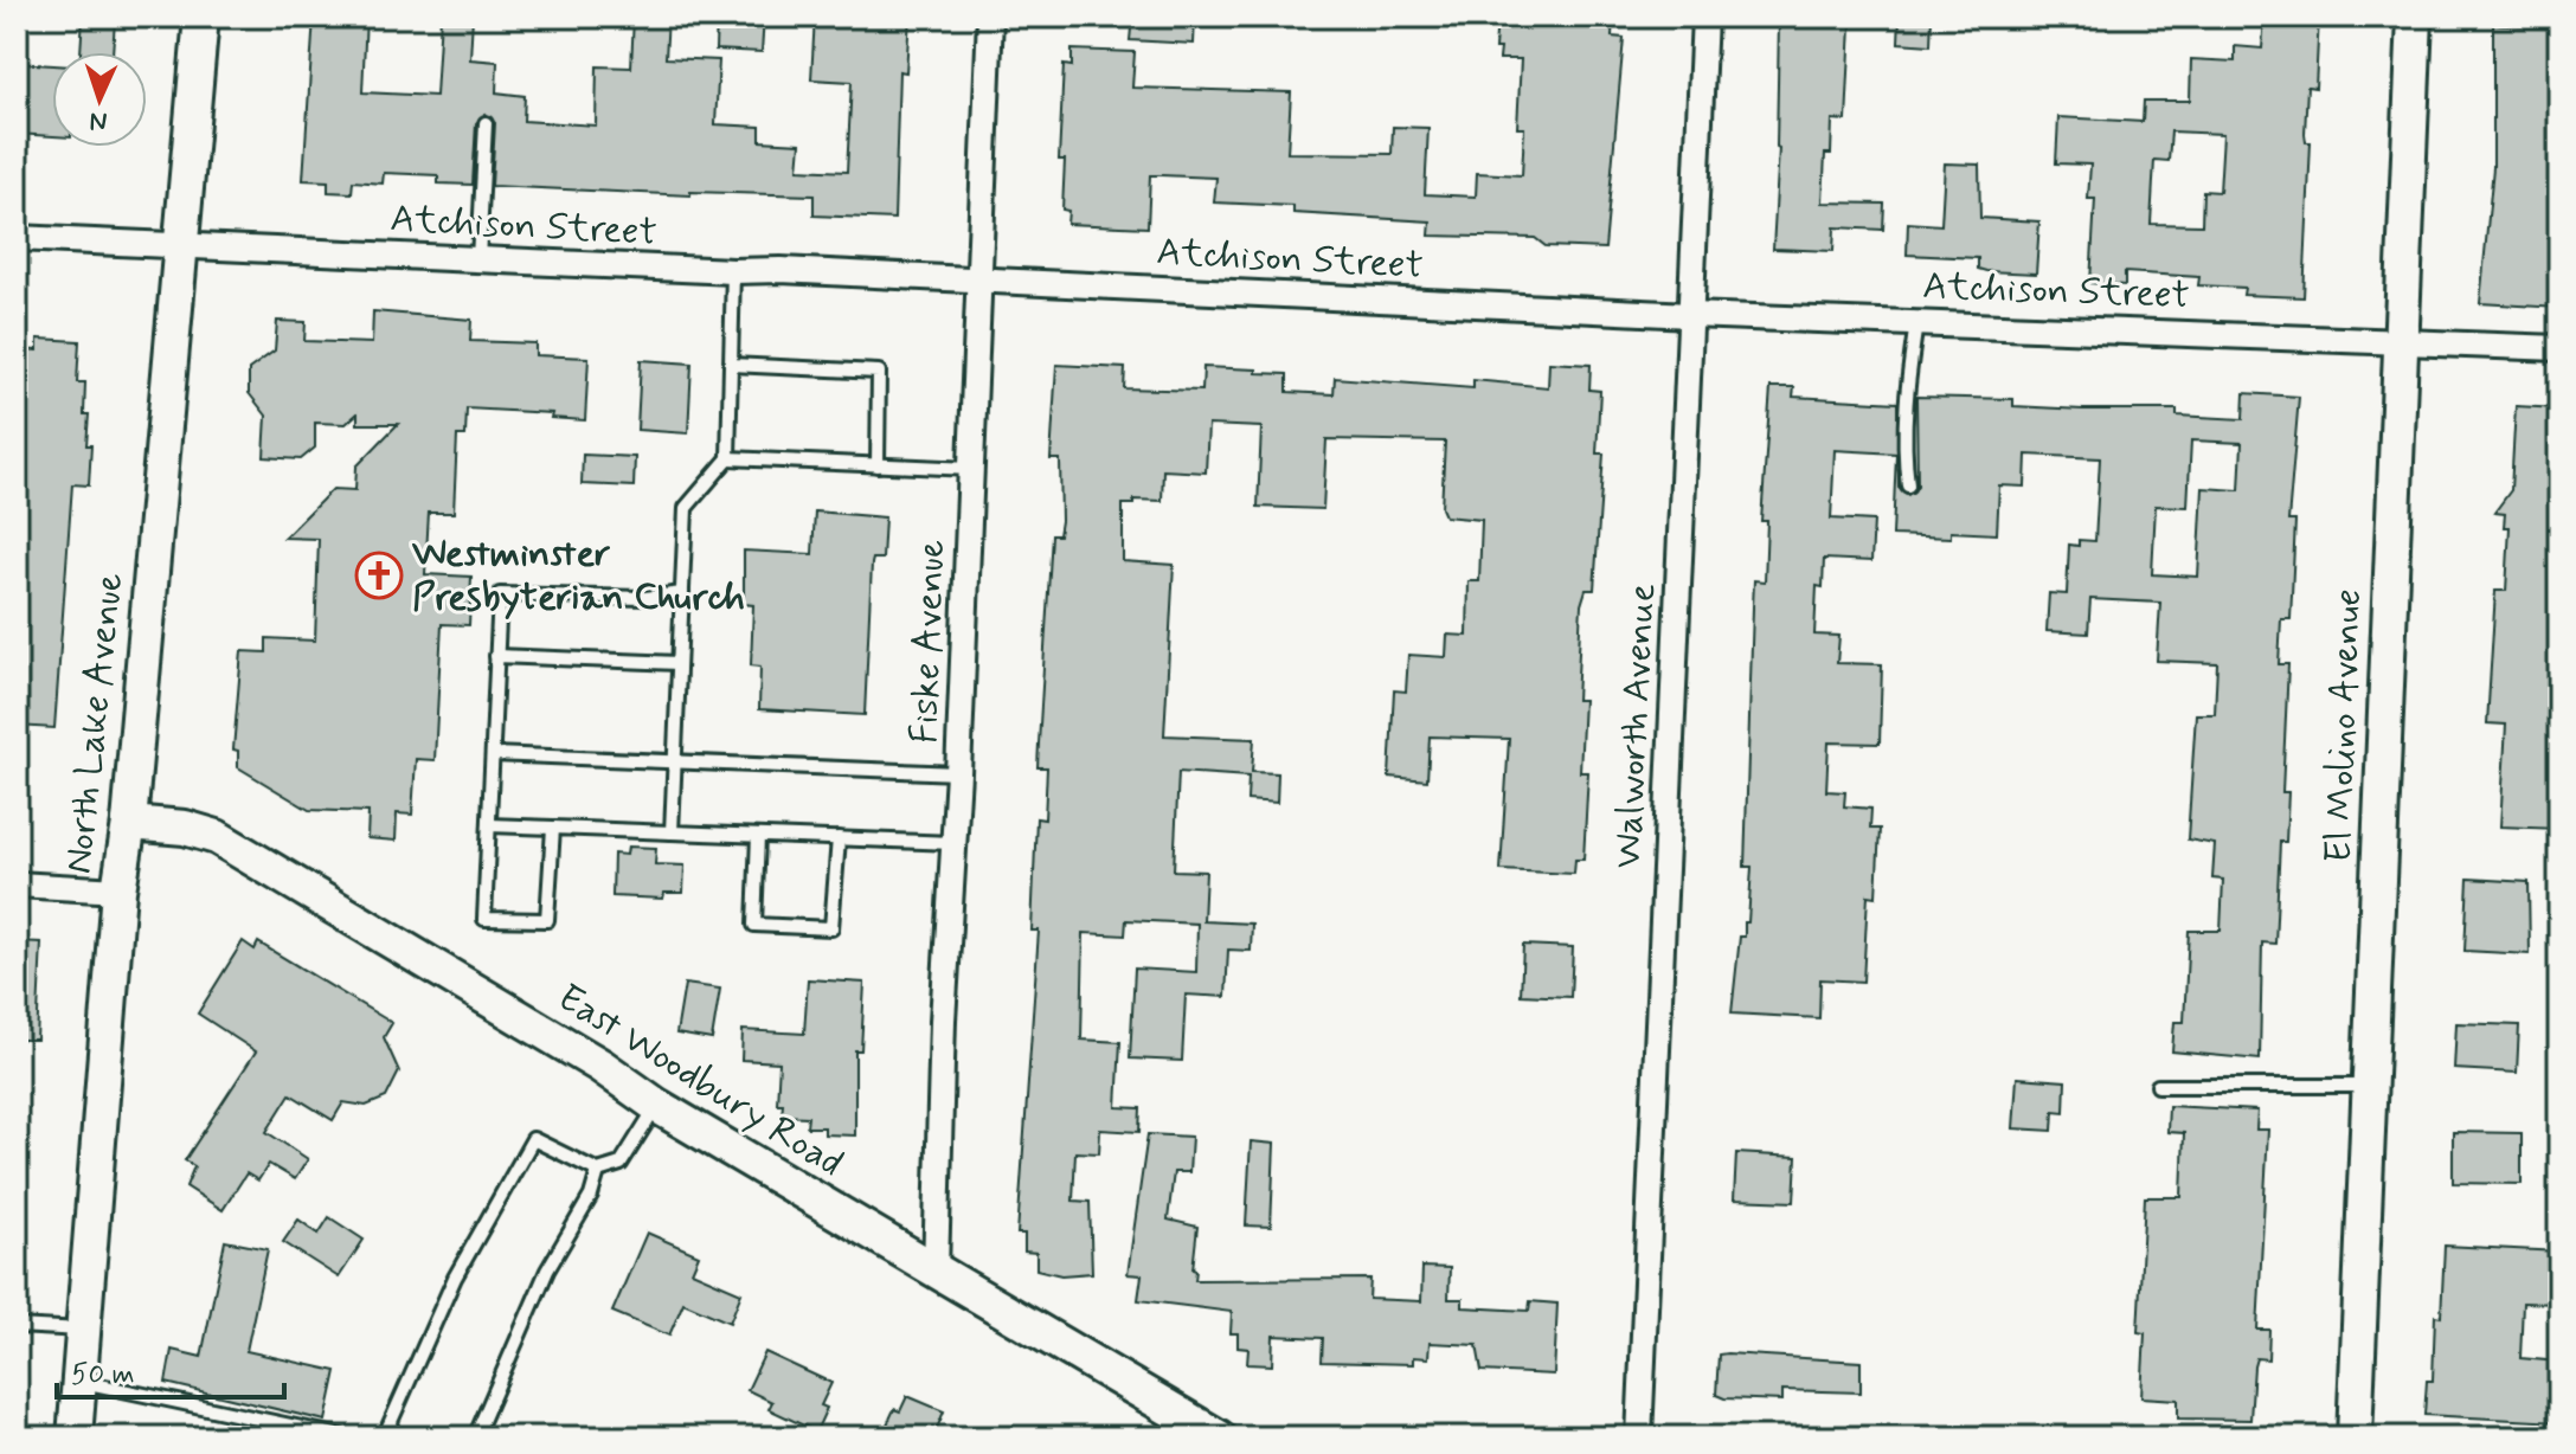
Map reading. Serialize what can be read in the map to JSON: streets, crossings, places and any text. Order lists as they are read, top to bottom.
{
  "streets": {
    "main road": ["North Lake Avenue", "El Molino Avenue", "East Woodbury Road"],
    "street": ["Atchison Street", "Fiske Avenue", "Walworth Avenue"]
  },
  "crossings": [
    ["Atchison Street", "Fiske Avenue"],
    ["Atchison Street", "North Lake Avenue"],
    ["Atchison Street", "Walworth Avenue"],
    ["Atchison Street", "El Molino Avenue"],
    ["Fiske Avenue", "East Woodbury Road"],
    ["North Lake Avenue", "East Woodbury Road"]
  ],
  "places": {
    "church": ["Westminster Presbyterian Church"]
  },
  "scale_bar": "50 m",
  "north": "bottom"
}
